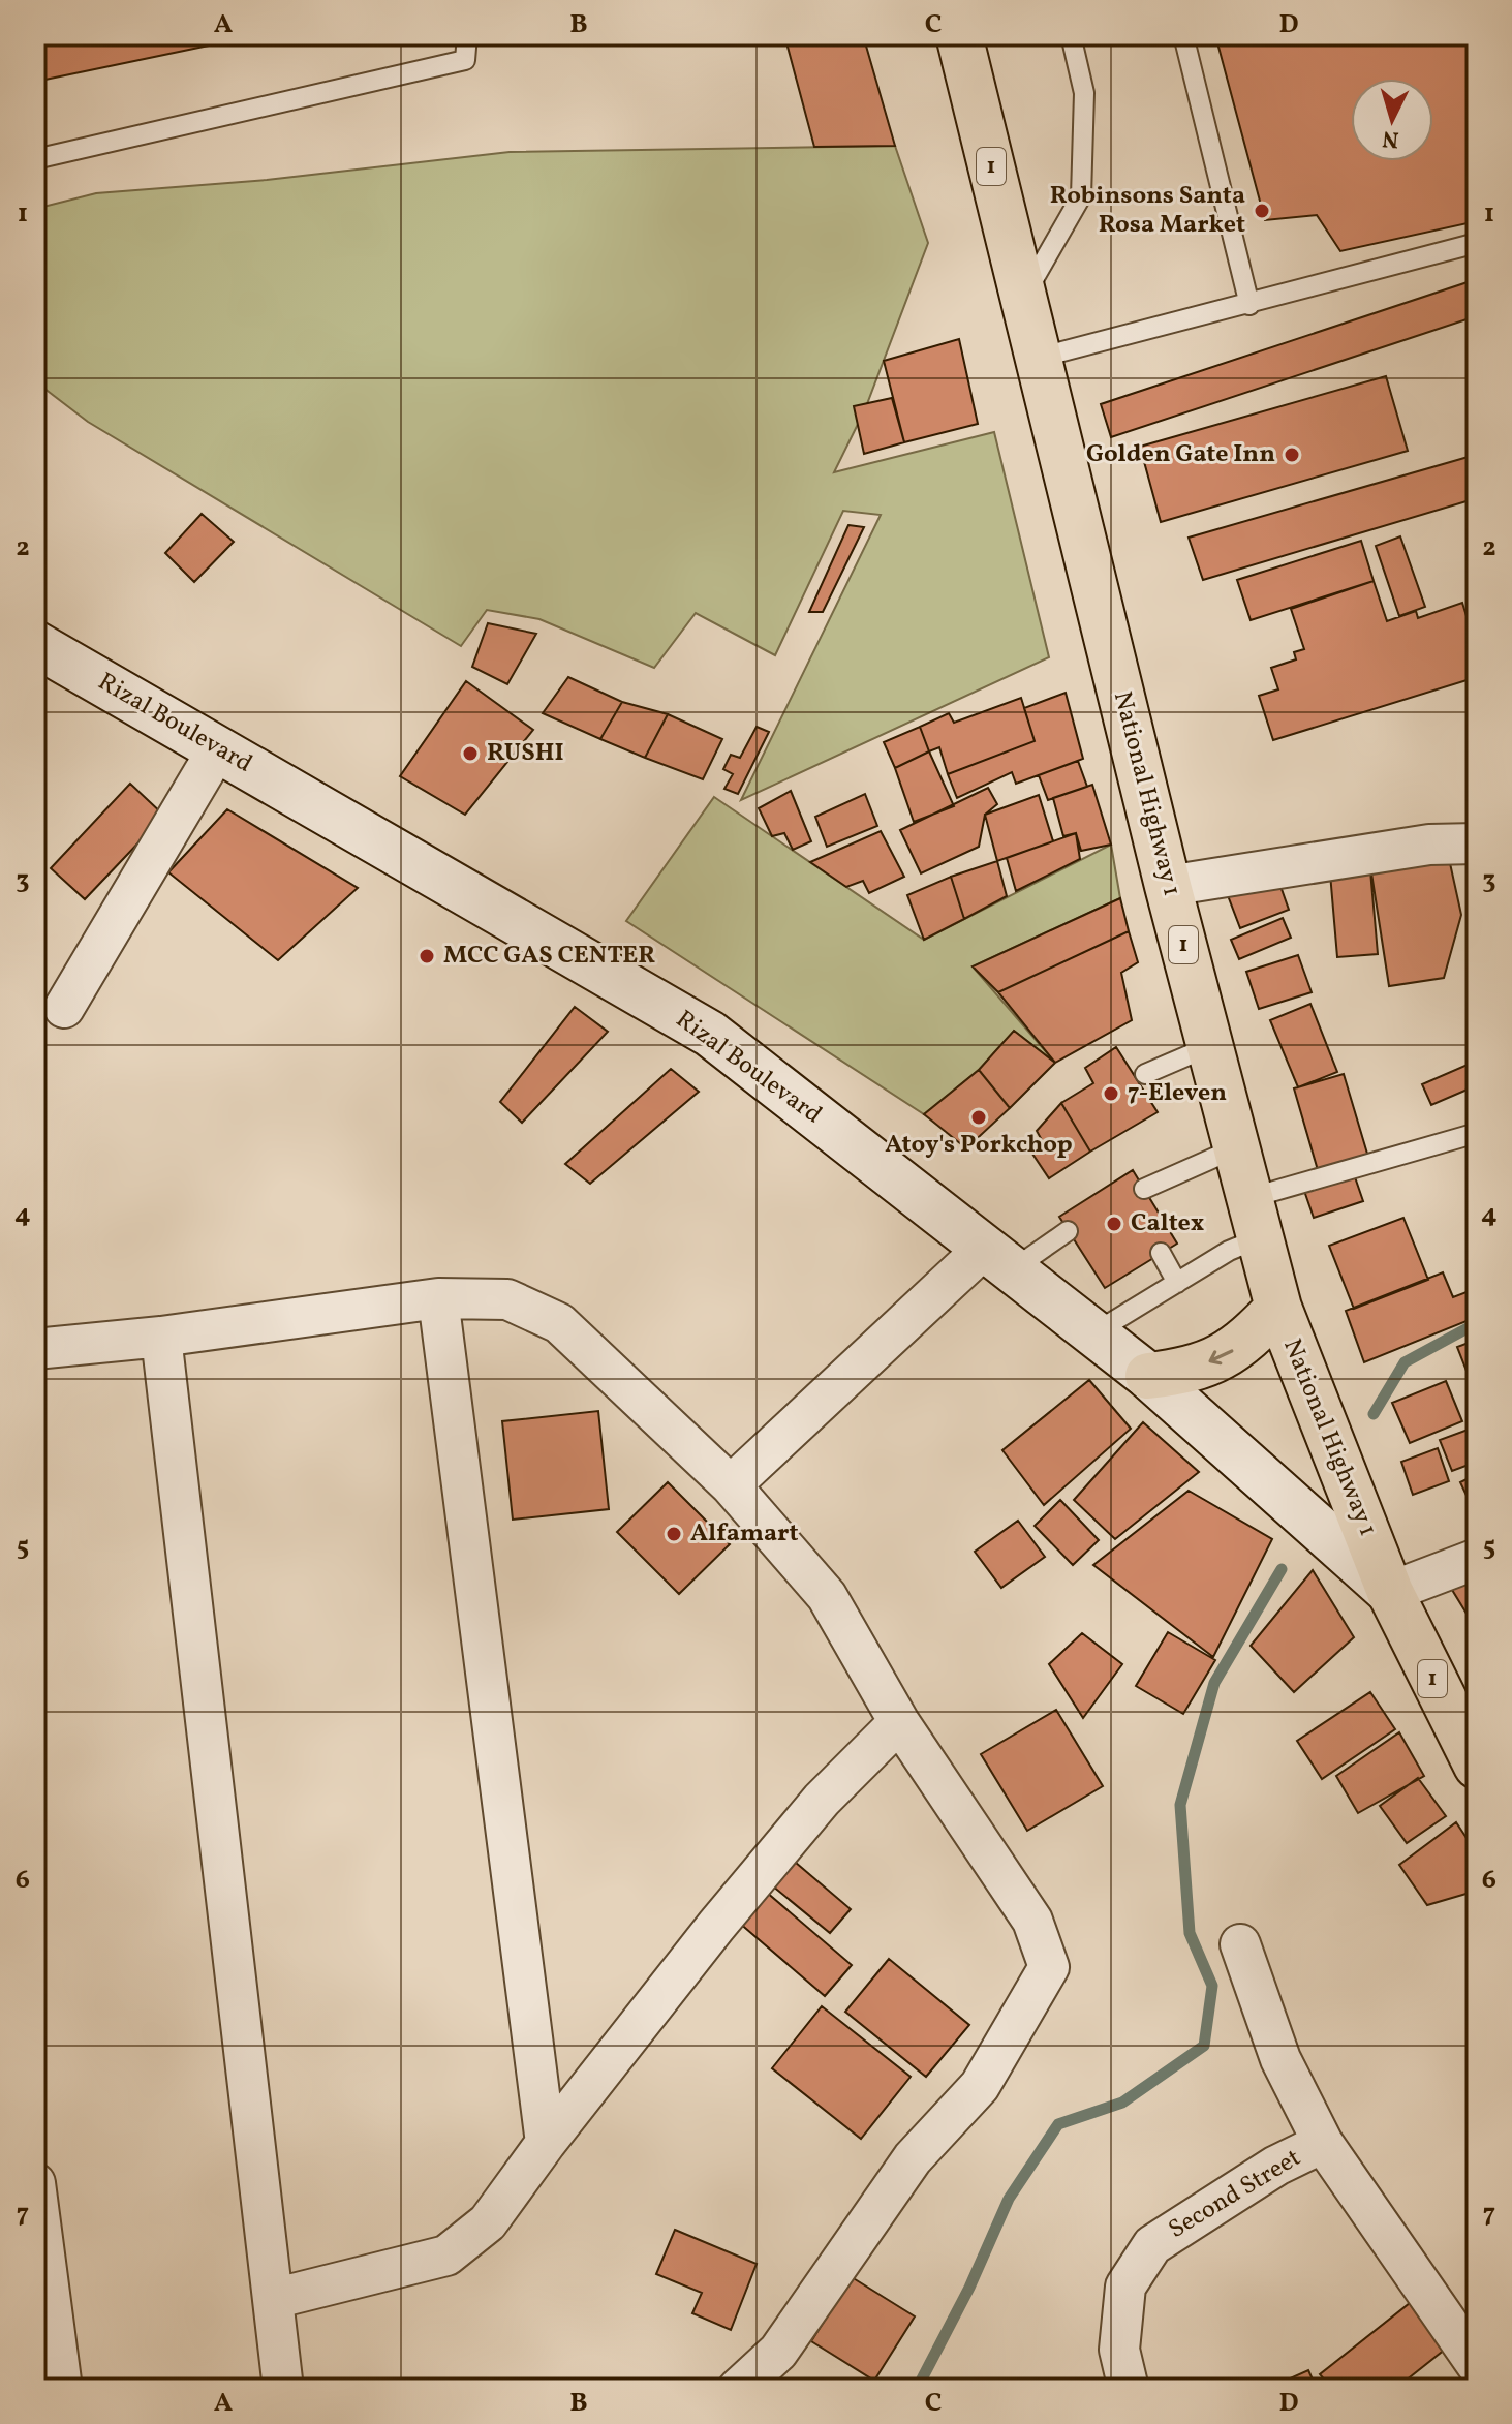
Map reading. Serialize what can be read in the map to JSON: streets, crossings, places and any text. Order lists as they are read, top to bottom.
{
  "streets": {
    "highway": ["1", "National Highway 1"],
    "main road": ["Rizal Boulevard"],
    "street": ["Second Street"]
  },
  "crossings": [
    ["Rizal Boulevard", "National Highway 1"]
  ],
  "places": [
    "Robinsons Santa Rosa Market",
    "Golden Gate Inn",
    "RUSHI",
    "MCC GAS CENTER",
    "7-Eleven",
    "Atoy's Porkchop",
    "Caltex",
    "Alfamart"
  ],
  "north": "bottom",
  "grid": {
    "columns": [
      "A",
      "B",
      "C",
      "D"
    ],
    "rows": [
      "1",
      "2",
      "3",
      "4",
      "5",
      "6",
      "7"
    ]
  }
}
